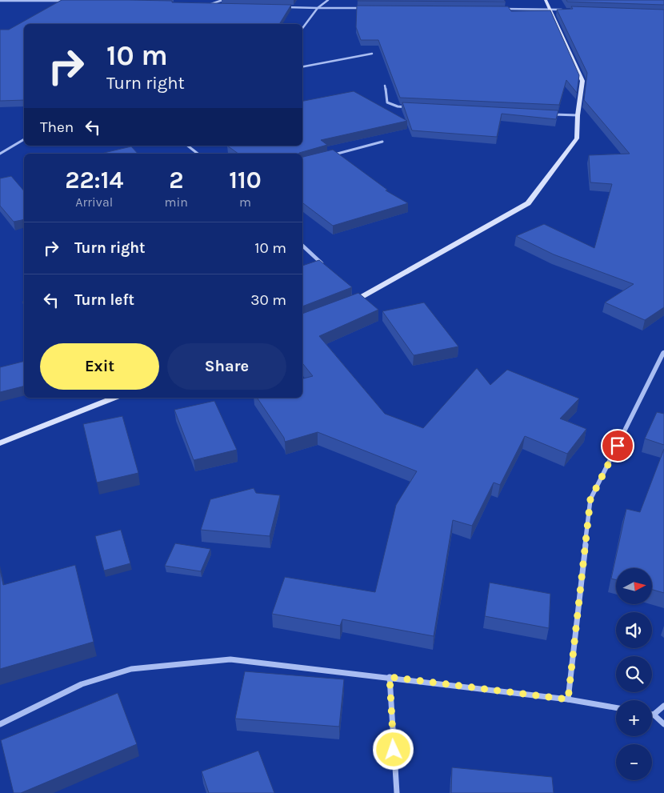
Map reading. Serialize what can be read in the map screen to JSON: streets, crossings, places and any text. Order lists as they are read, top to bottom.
{
  "north": "right",
  "page": {
    "turn": ["10 m", "Turn right"],
    "then": "Then",
    "eta": [
      "22:14",
      "Arrival",
      "2",
      "min",
      "110",
      "m"
    ],
    "list": [
      {
        "name": "Turn right",
        "value": "10 m"
      },
      {
        "name": "Turn left",
        "value": "30 m"
      }
    ],
    "buttons": ["Exit", "Share"],
    "map_buttons": ["+", "−"]
  }
}
